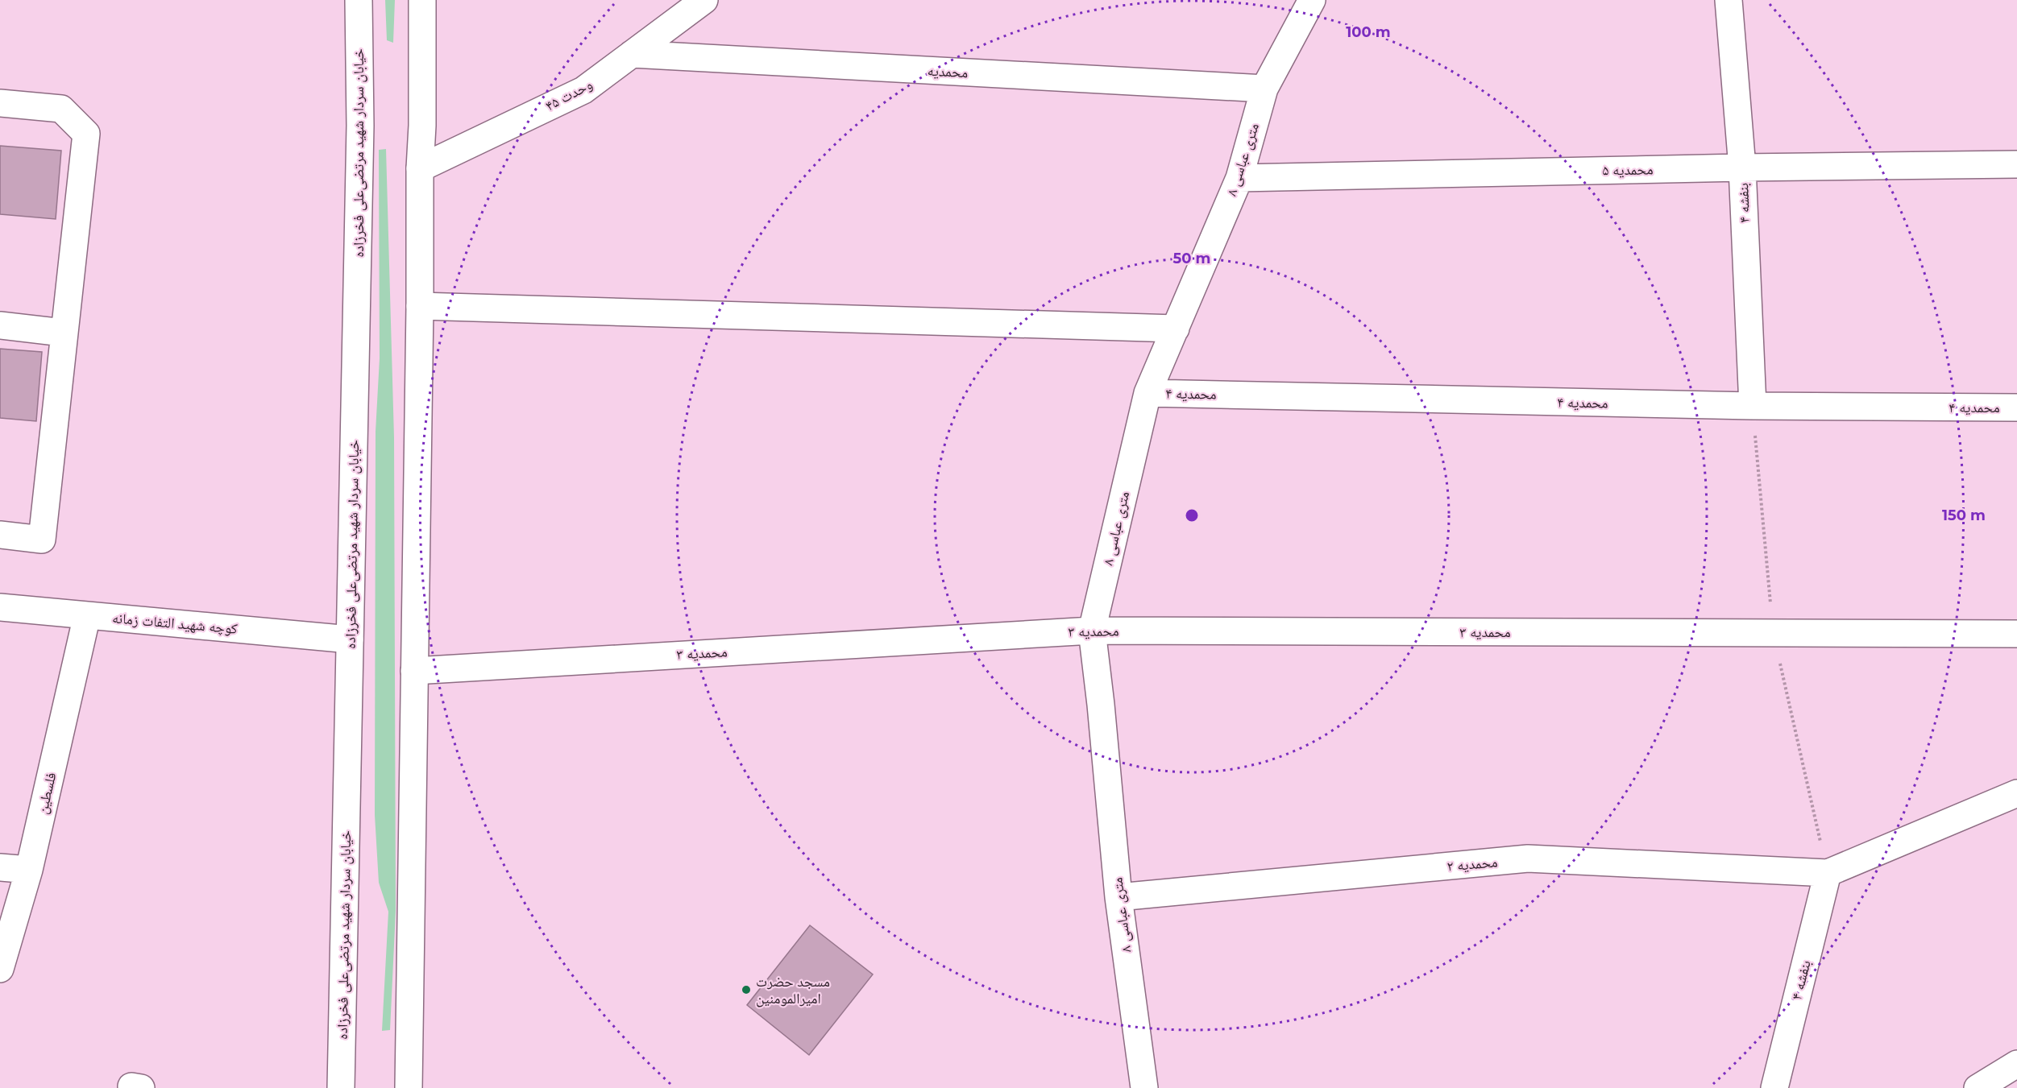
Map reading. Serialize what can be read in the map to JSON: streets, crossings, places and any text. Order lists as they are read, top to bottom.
{
  "streets": {
    "street": [
      "محمدیه",
      "وحدت ۴۵",
      "خیابان سردار شهید مرتضی‌علی فخرزاده",
      "۸ متری عباسی",
      "محمدیه ۵",
      "بنفشه ۴",
      "محمدیه ۴",
      "کوچه شهید التفات زمانه",
      "محمدیه ۳",
      "فلسطین",
      "محمدیه ۲"
    ]
  },
  "crossings": [
    ["محمدیه", "وحدت ۴۵"],
    ["محمدیه", "۸ متری عباسی"],
    ["خیابان سردار شهید مرتضی‌علی فخرزاده", "کوچه شهید التفات زمانه"],
    ["۸ متری عباسی", "محمدیه ۵"],
    ["۸ متری عباسی", "محمدیه ۴"],
    ["۸ متری عباسی", "محمدیه ۳"],
    ["۸ متری عباسی", "محمدیه ۲"],
    ["محمدیه ۵", "بنفشه ۴"],
    ["بنفشه ۴", "محمدیه ۴"],
    ["بنفشه ۴", "محمدیه ۲"],
    ["کوچه شهید التفات زمانه", "فلسطین"]
  ],
  "places": ["مسجد حضرت امیرالمومنین"],
  "rings": ["100 m", "50 m", "150 m"]
}
